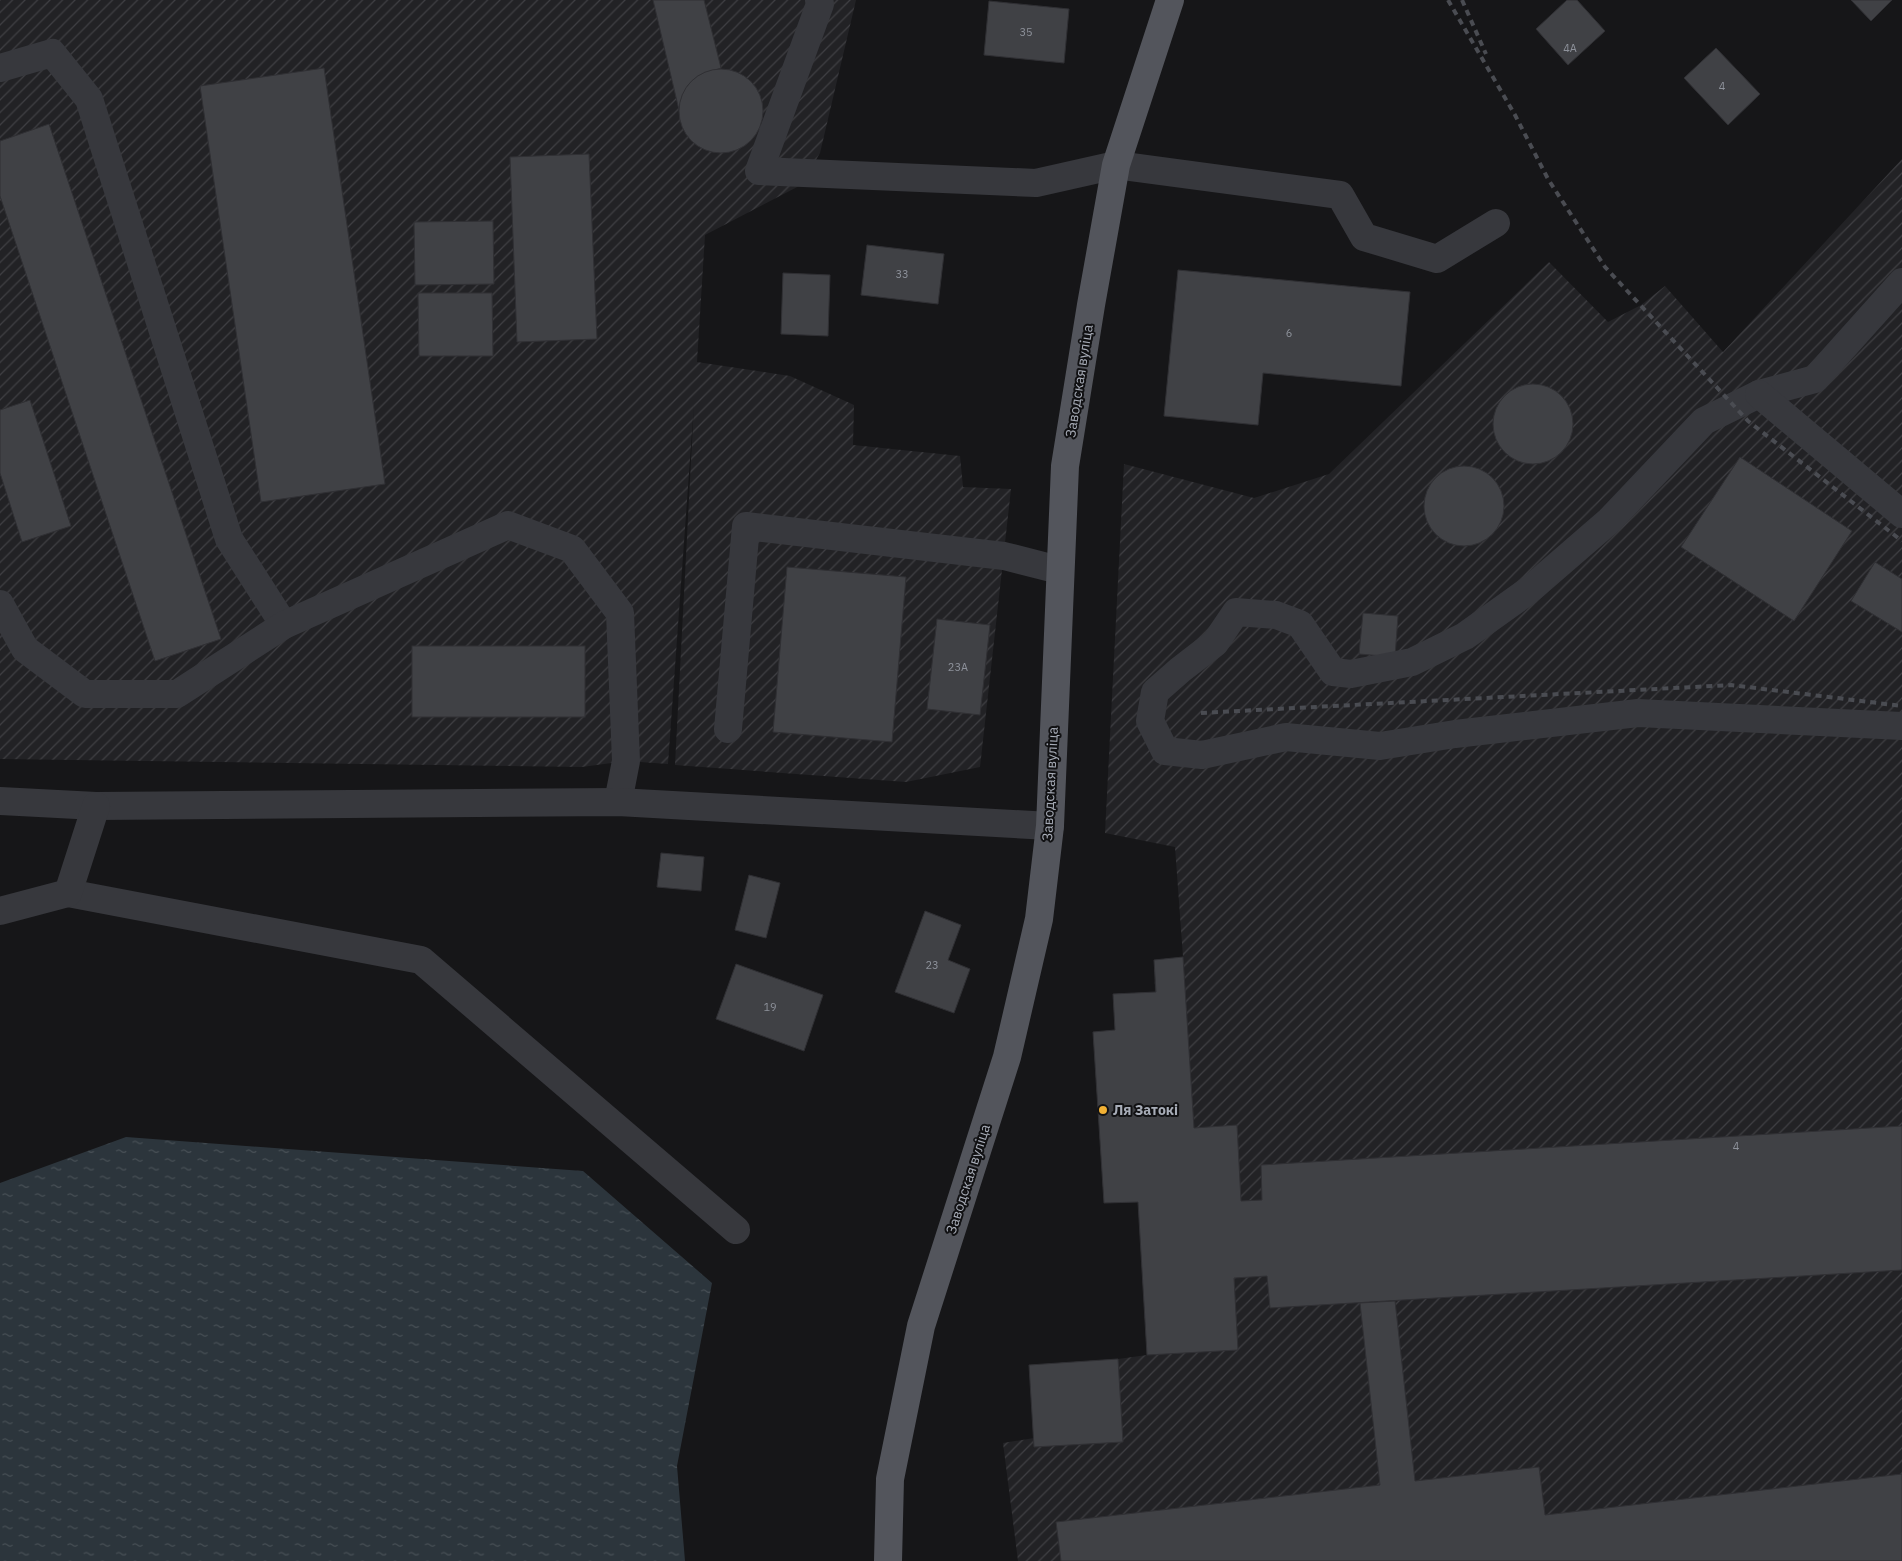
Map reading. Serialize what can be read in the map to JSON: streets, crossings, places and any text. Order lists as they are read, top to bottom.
{
  "streets": {
    "main road": ["Заводская вуліца"]
  },
  "places": ["Ля Затокі"],
  "house_numbers": [
    "35",
    "4А",
    "4",
    "33",
    "6",
    "23А",
    "23",
    "19",
    "4"
  ]
}
